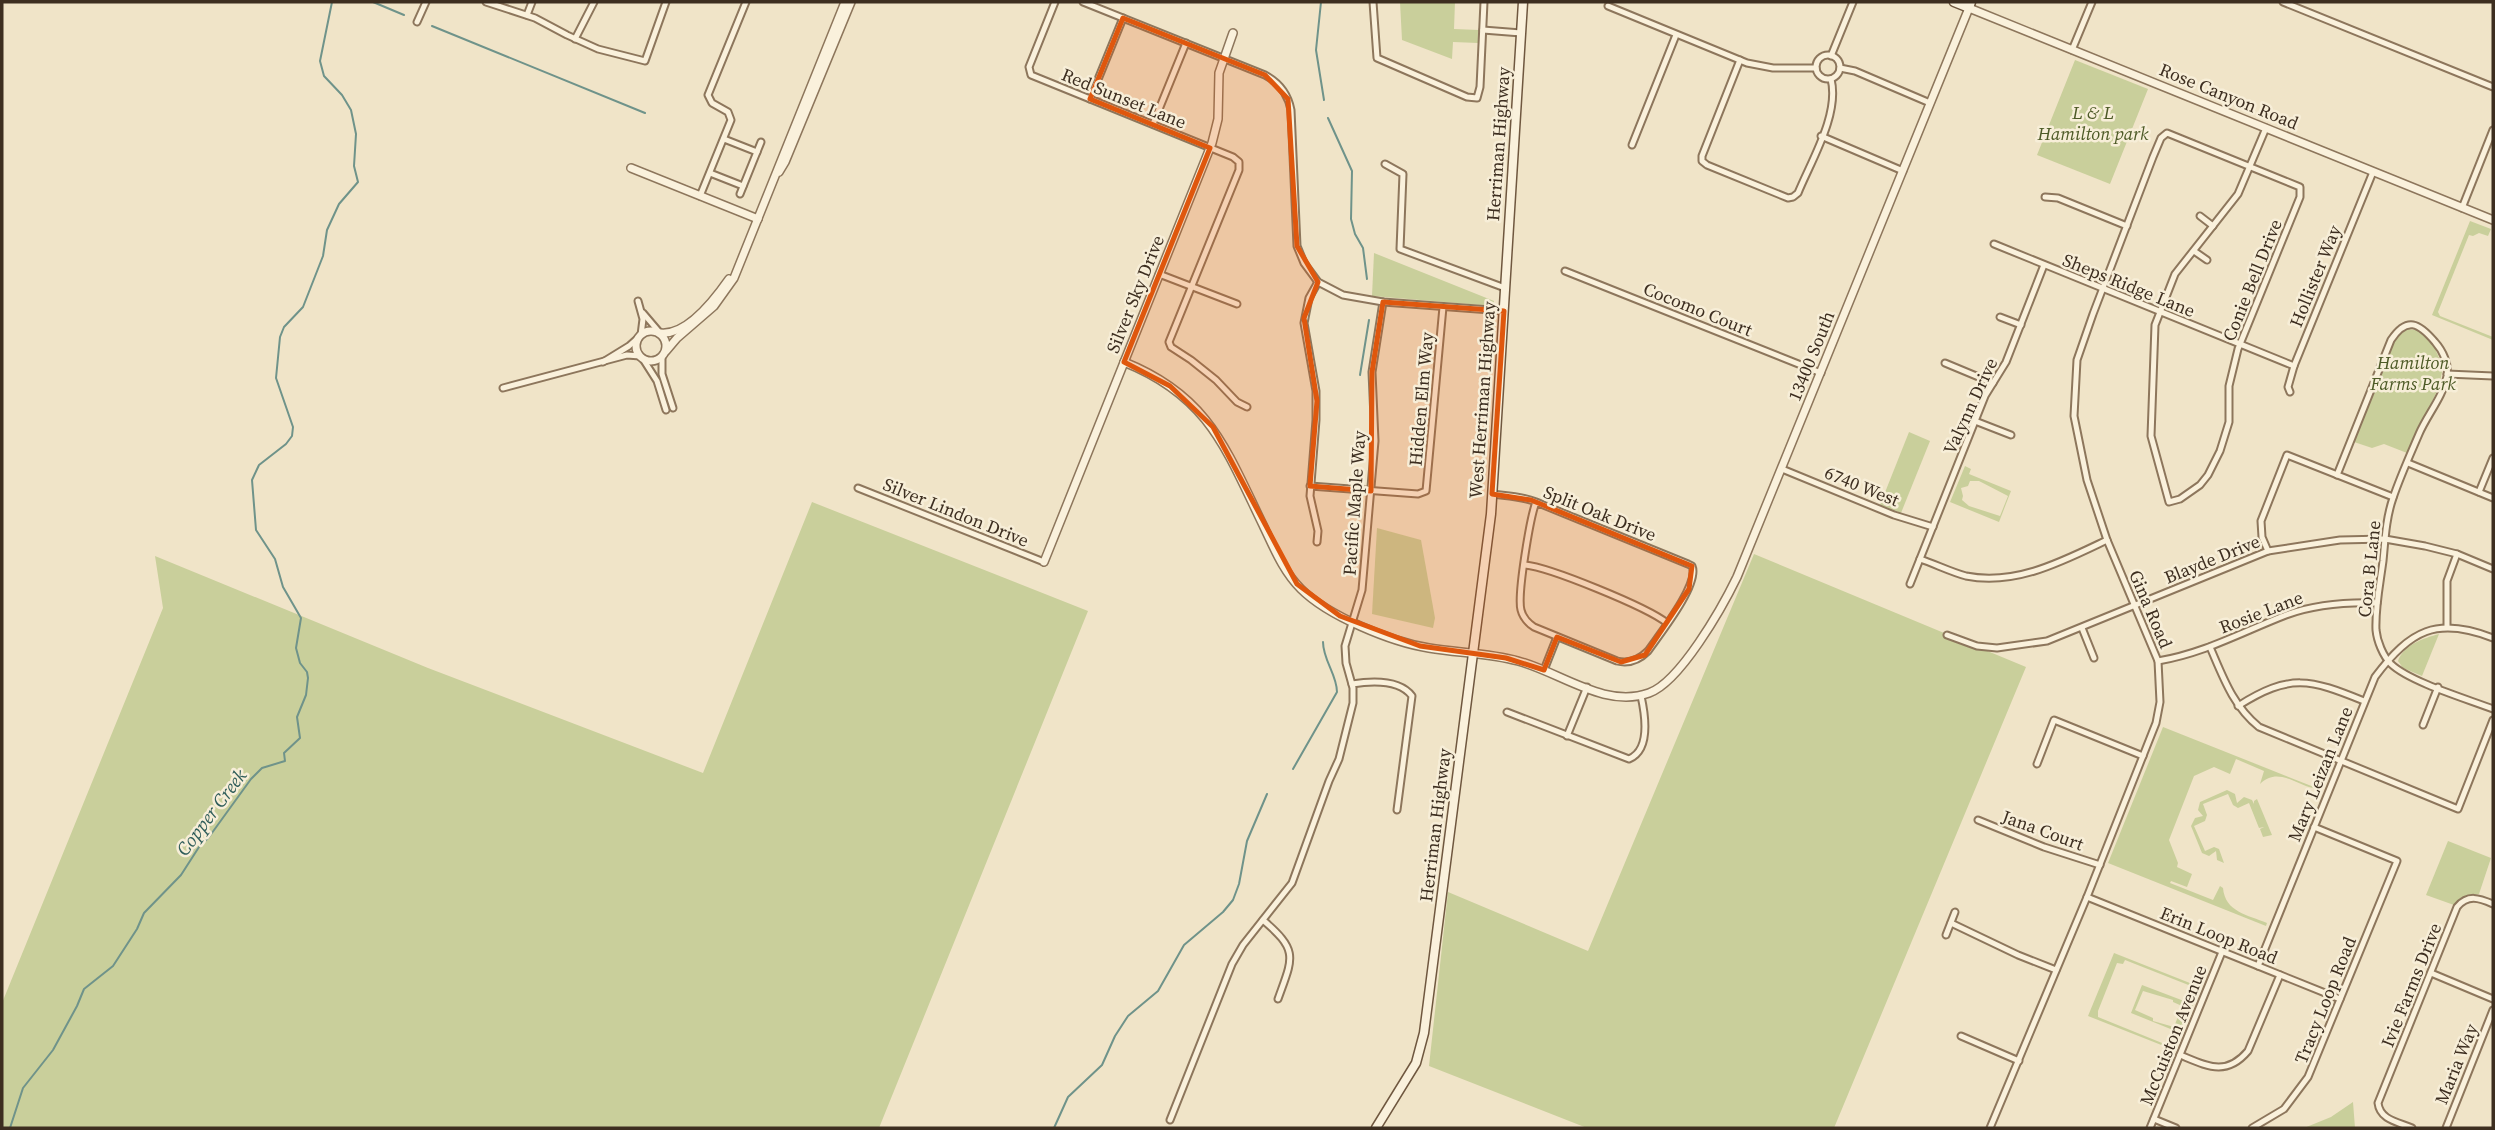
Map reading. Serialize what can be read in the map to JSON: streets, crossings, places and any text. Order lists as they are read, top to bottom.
{
  "streets": {
    "main road": ["Rose Canyon Road", "Herriman Highway", "West Herriman Highway"],
    "street": [
      "Red Sunset Lane",
      "Hollister Way",
      "Conie Bell Drive",
      "Sheps Ridge Lane",
      "Silver Sky Drive",
      "Cocomo Court",
      "13400 South",
      "Hidden Elm Way",
      "Valynn Drive",
      "6740 West",
      "Pacific Maple Way",
      "Silver Lindon Drive",
      "Split Oak Drive",
      "Blayde Drive",
      "Cora B Lane",
      "Gina Road",
      "Rosie Lane",
      "Mary Leizan Lane",
      "Jana Court",
      "Erin Loop Road",
      "Ivie Farms Drive",
      "Tracy Loop Road",
      "McCuiston Avenue",
      "Maria Way"
    ]
  },
  "crossings": [
    ["Rose Canyon Road", "Hollister Way"],
    ["Rose Canyon Road", "13400 South"],
    ["Red Sunset Lane", "Silver Sky Drive"],
    ["Herriman Highway", "West Herriman Highway"],
    ["Hollister Way", "Sheps Ridge Lane"],
    ["Conie Bell Drive", "Sheps Ridge Lane"],
    ["Conie Bell Drive", "Gina Road"],
    ["Sheps Ridge Lane", "Valynn Drive"],
    ["Sheps Ridge Lane", "Gina Road"],
    ["Silver Sky Drive", "Silver Lindon Drive"],
    ["Cocomo Court", "13400 South"],
    ["13400 South", "6740 West"],
    ["Hidden Elm Way", "Pacific Maple Way"],
    ["West Herriman Highway", "Split Oak Drive"],
    ["Valynn Drive", "6740 West"],
    ["Blayde Drive", "Cora B Lane"],
    ["Blayde Drive", "Gina Road"],
    ["Cora B Lane", "Rosie Lane"],
    ["Cora B Lane", "Mary Leizan Lane"],
    ["Gina Road", "Rosie Lane"],
    ["Gina Road", "Jana Court"],
    ["Gina Road", "Erin Loop Road"],
    ["Mary Leizan Lane", "Erin Loop Road"],
    ["Mary Leizan Lane", "Tracy Loop Road"],
    ["Erin Loop Road", "Tracy Loop Road"],
    ["Erin Loop Road", "McCuiston Avenue"]
  ],
  "water": ["Copper Creek"],
  "parks": ["L & L Hamilton park", "Hamilton Farms Park"]
}
